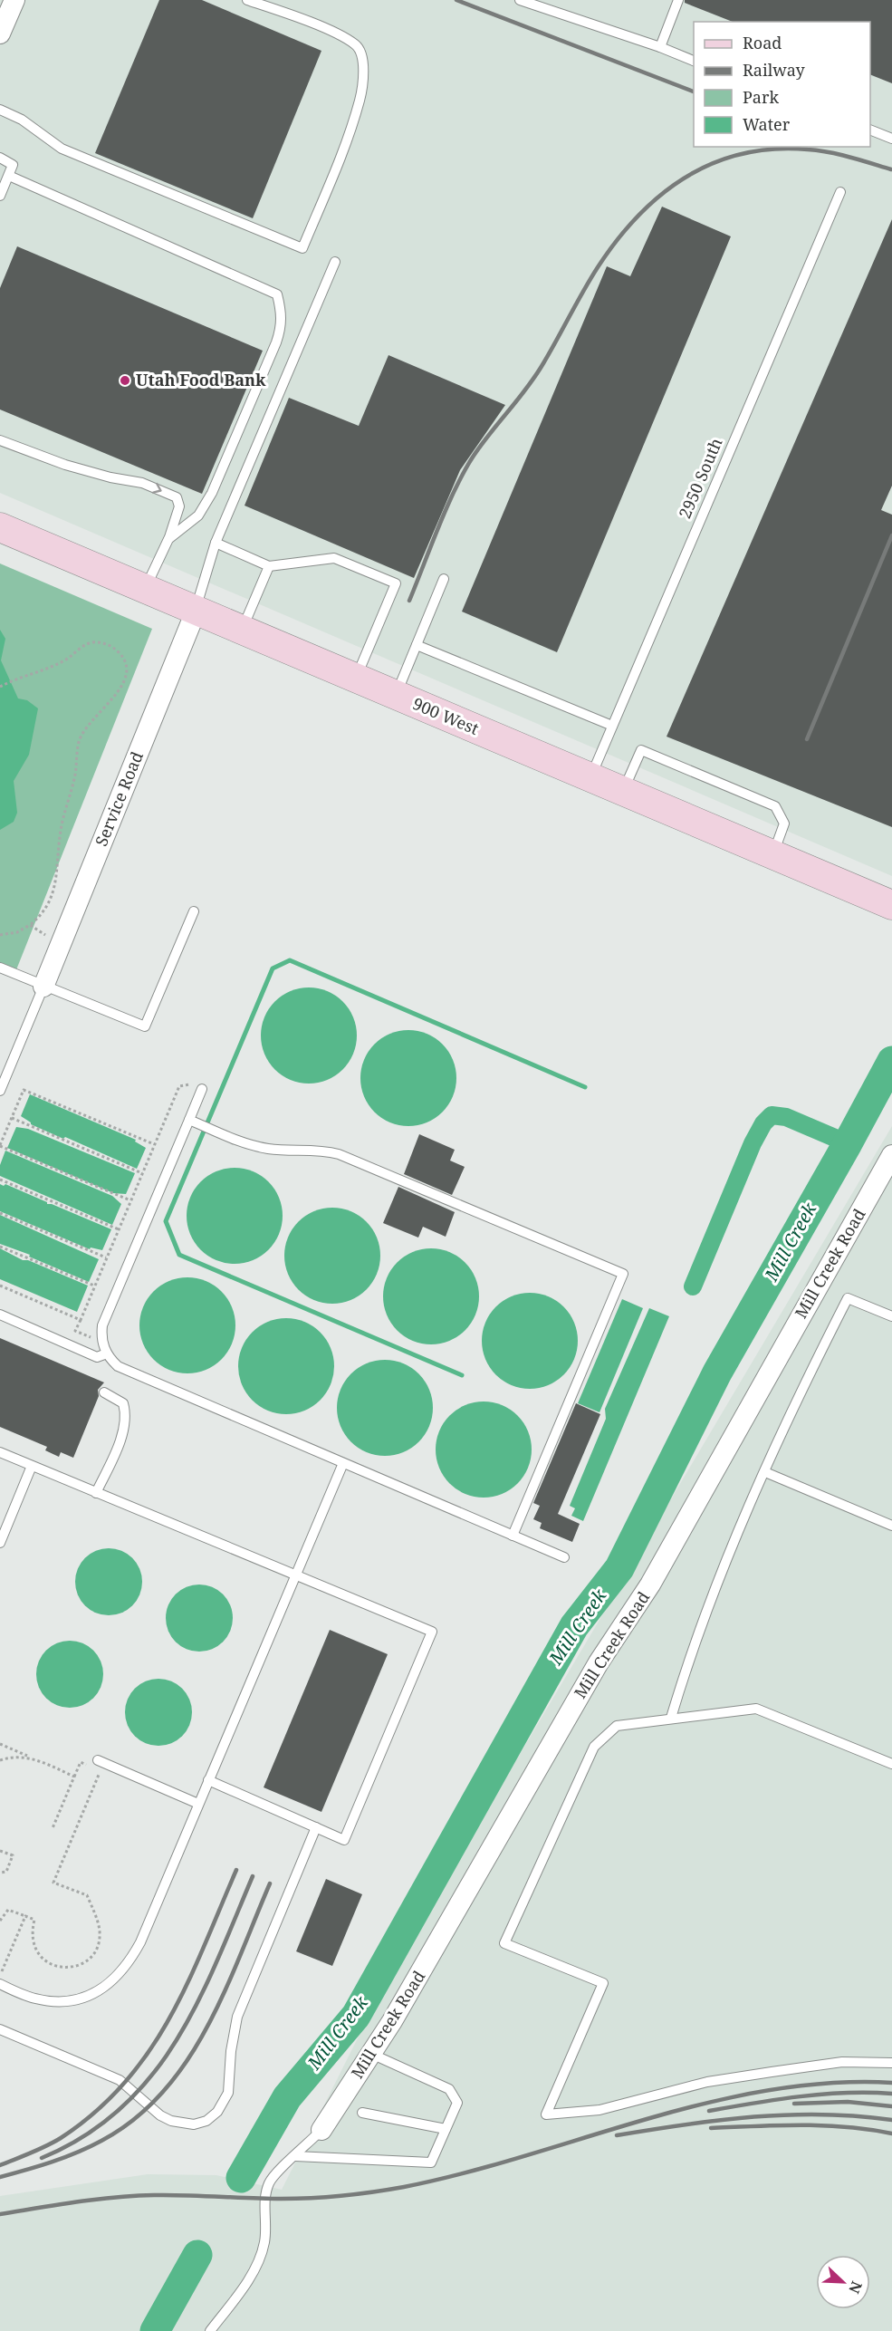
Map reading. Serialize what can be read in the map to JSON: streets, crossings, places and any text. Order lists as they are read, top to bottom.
{
  "streets": {
    "main road": ["900 West"],
    "street": ["Service Road", "Mill Creek Road"],
    "lane": ["2950 South"]
  },
  "crossings": [
    ["2950 South", "900 West"],
    ["900 West", "Service Road"]
  ],
  "water": ["Mill Creek"],
  "places": ["Utah Food Bank"],
  "legend": [
    "Road",
    "Railway",
    "Park",
    "Water"
  ],
  "north": "bottom right"
}
